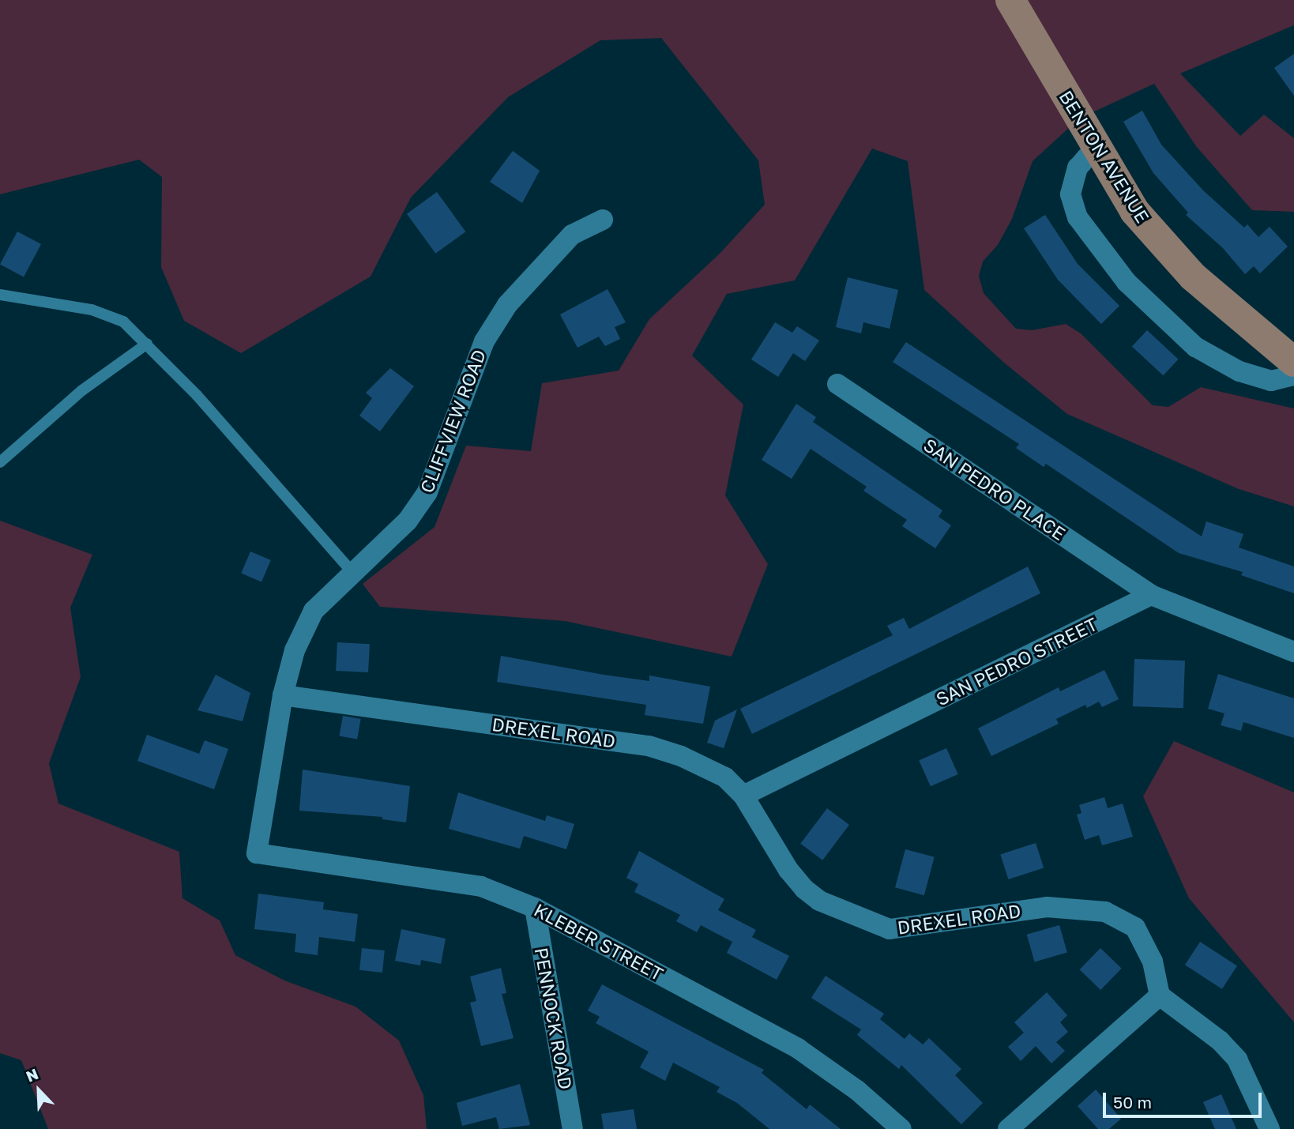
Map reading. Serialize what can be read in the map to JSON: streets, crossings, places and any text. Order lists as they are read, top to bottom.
{
  "streets": {
    "main road": ["BENTON AVENUE"],
    "street": [
      "CLIFFVIEW ROAD",
      "SAN PEDRO PLACE",
      "SAN PEDRO STREET",
      "DREXEL ROAD",
      "KLEBER STREET",
      "PENNOCK ROAD"
    ]
  },
  "crossings": [
    ["CLIFFVIEW ROAD", "DREXEL ROAD"],
    ["CLIFFVIEW ROAD", "KLEBER STREET"],
    ["SAN PEDRO PLACE", "SAN PEDRO STREET"],
    ["SAN PEDRO STREET", "DREXEL ROAD"],
    ["KLEBER STREET", "PENNOCK ROAD"]
  ],
  "scale_bar": "50 m",
  "north": "top left"
}
